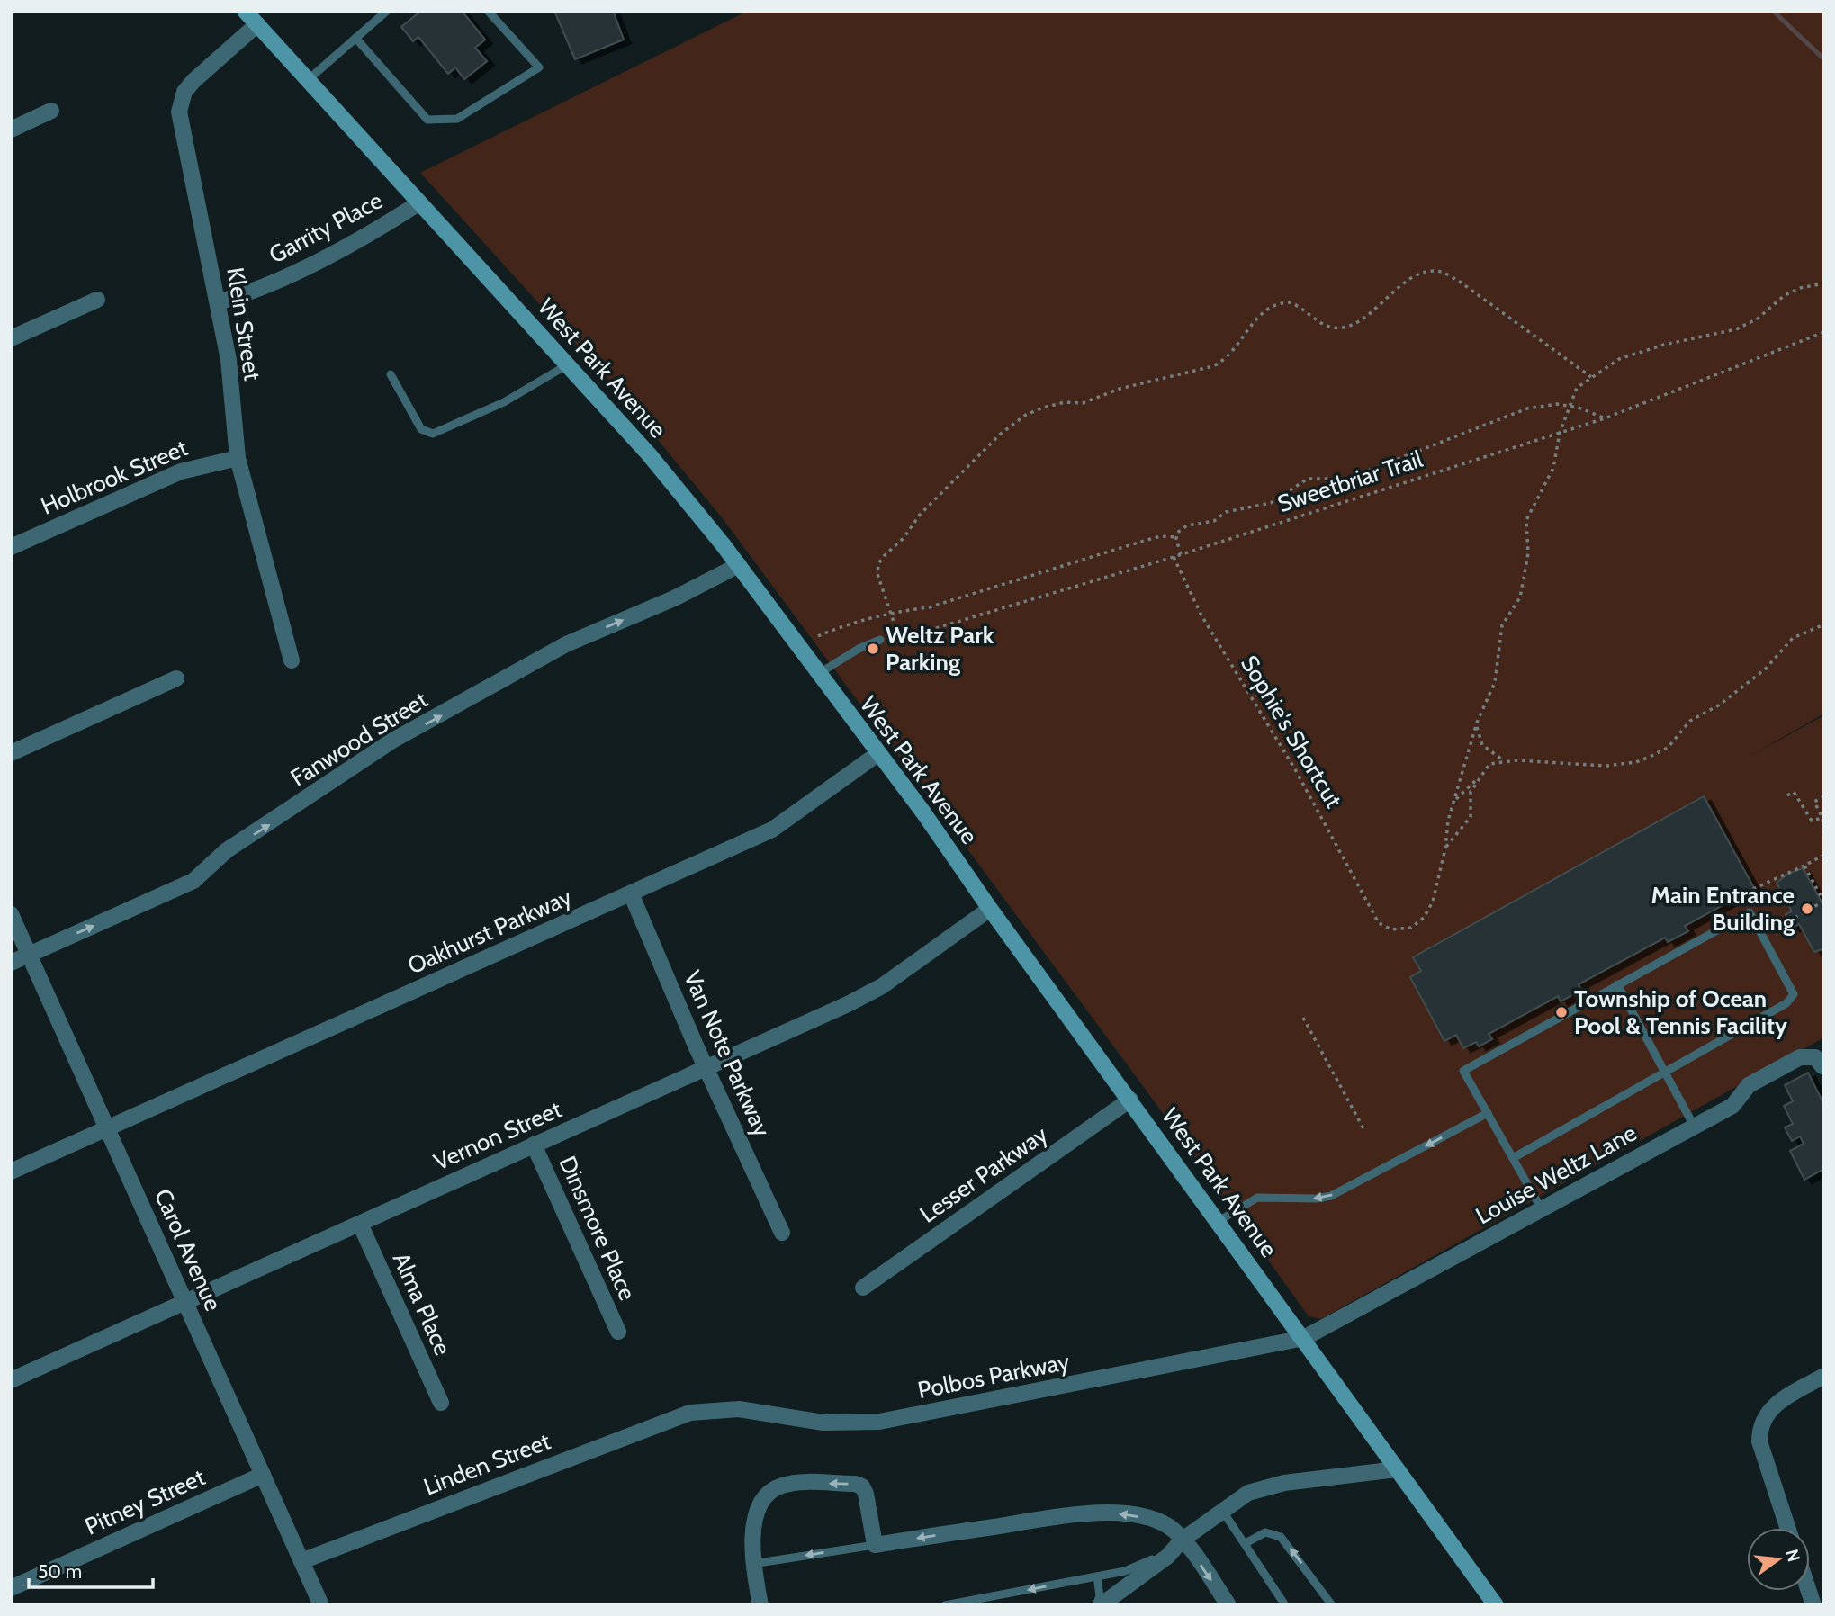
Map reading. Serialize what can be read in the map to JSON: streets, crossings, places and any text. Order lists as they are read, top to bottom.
{
  "streets": {
    "street": [
      "Garrity Place",
      "Klein Street",
      "West Park Avenue",
      "Holbrook Street",
      "Fanwood Street",
      "Oakhurst Parkway",
      "Van Note Parkway",
      "Vernon Street",
      "Lesser Parkway",
      "Louise Weltz Lane",
      "Dinsmore Place",
      "Carol Avenue",
      "Alma Place",
      "Polbos Parkway",
      "Linden Street",
      "Pitney Street"
    ],
    "path": ["Sweetbriar Trail", "Sophie's Shortcut"]
  },
  "crossings": [
    ["Garrity Place", "Klein Street"],
    ["Garrity Place", "West Park Avenue"],
    ["Klein Street", "West Park Avenue"],
    ["Klein Street", "Holbrook Street"],
    ["West Park Avenue", "Fanwood Street"],
    ["West Park Avenue", "Oakhurst Parkway"],
    ["West Park Avenue", "Vernon Street"],
    ["West Park Avenue", "Lesser Parkway"],
    ["West Park Avenue", "Louise Weltz Lane"],
    ["West Park Avenue", "Polbos Parkway"],
    ["Sweetbriar Trail", "Sophie's Shortcut"],
    ["Fanwood Street", "Carol Avenue"],
    ["Oakhurst Parkway", "Van Note Parkway"],
    ["Oakhurst Parkway", "Carol Avenue"],
    ["Van Note Parkway", "Vernon Street"],
    ["Vernon Street", "Dinsmore Place"],
    ["Vernon Street", "Carol Avenue"],
    ["Vernon Street", "Alma Place"],
    ["Louise Weltz Lane", "Polbos Parkway"],
    ["Carol Avenue", "Linden Street"],
    ["Carol Avenue", "Pitney Street"],
    ["Polbos Parkway", "Linden Street"]
  ],
  "one_way": ["Fanwood Street"],
  "places": ["Weltz Park Parking", "Main Entrance Building", "Township of Ocean Pool & Tennis Facility"],
  "scale_bar": "50 m",
  "north": "right"
}
